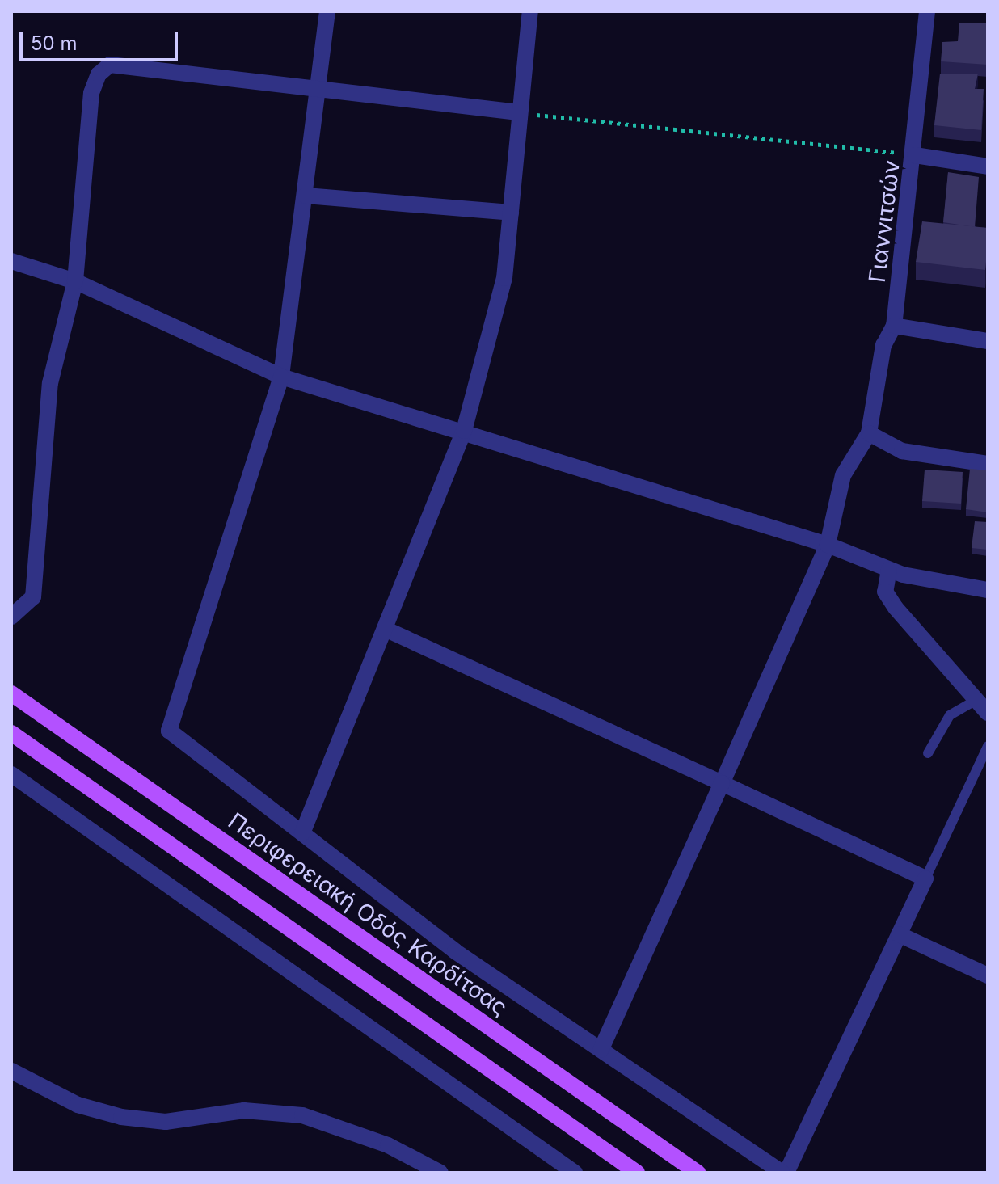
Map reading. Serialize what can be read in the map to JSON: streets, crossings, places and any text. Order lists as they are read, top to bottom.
{
  "streets": {
    "main road": ["Περιφερειακή Οδός Καρδίτσας"],
    "street": ["Γιαννιτσών"]
  },
  "scale_bar": "50 m"
}
